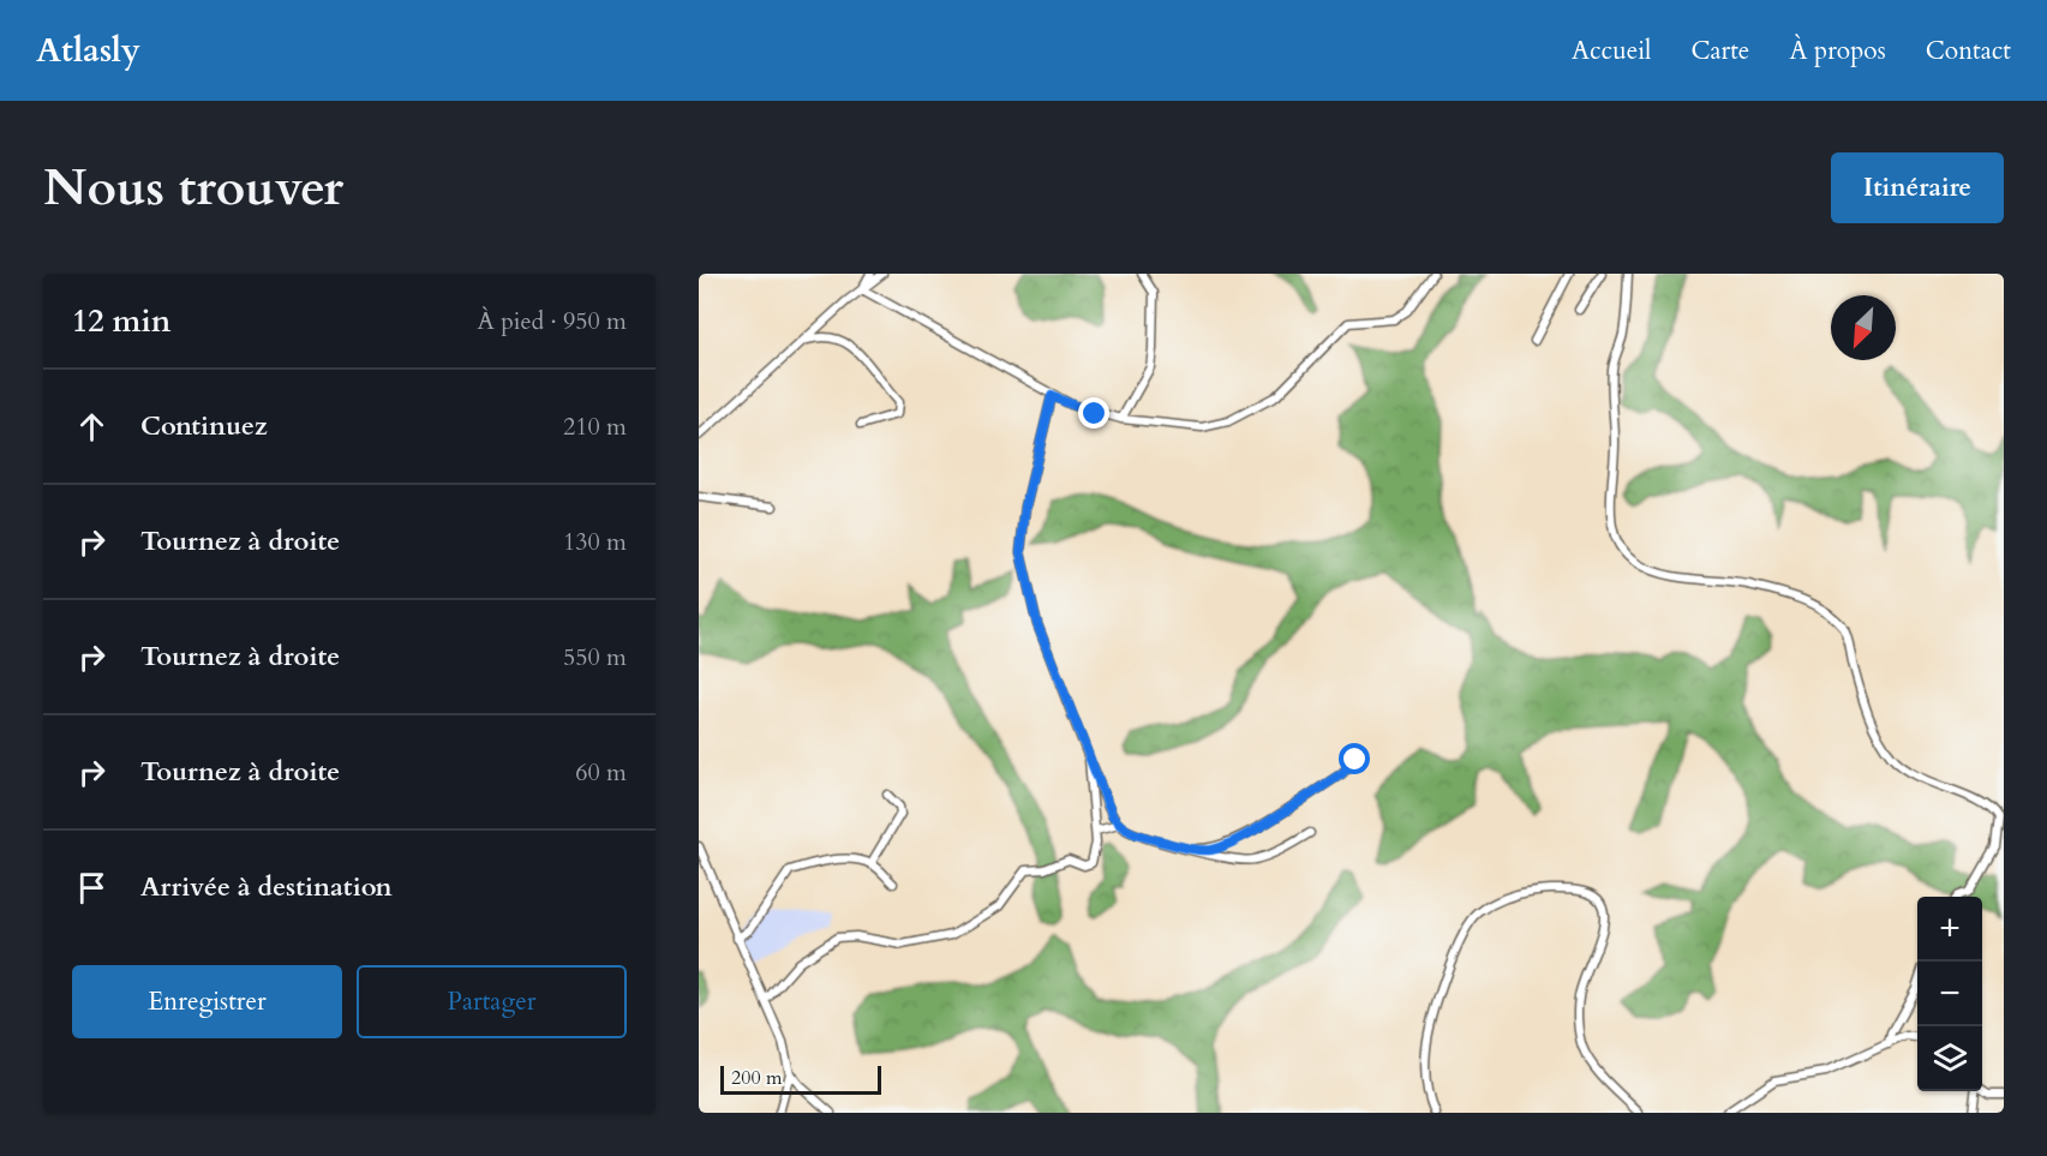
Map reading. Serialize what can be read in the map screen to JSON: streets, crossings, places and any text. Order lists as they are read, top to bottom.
{
  "scale_bar": "200 m",
  "north": "bottom left",
  "page": {
    "header": "Atlasly",
    "nav": [
      "Accueil",
      "Carte",
      "À propos",
      "Contact"
    ],
    "buttons": [
      "Itinéraire",
      ["Enregistrer", "Partager"]
    ],
    "title": "Nous trouver",
    "heading": ["12 min", "À pied · 950 m"],
    "list": [
      ["Continuez", "210 m"],
      ["Tournez à droite", "130 m"],
      ["Tournez à droite", "550 m"],
      ["Tournez à droite", "60 m"],
      "Arrivée à destination"
    ],
    "map_buttons": ["+", "−"],
    "scale": "200 m"
  }
}
